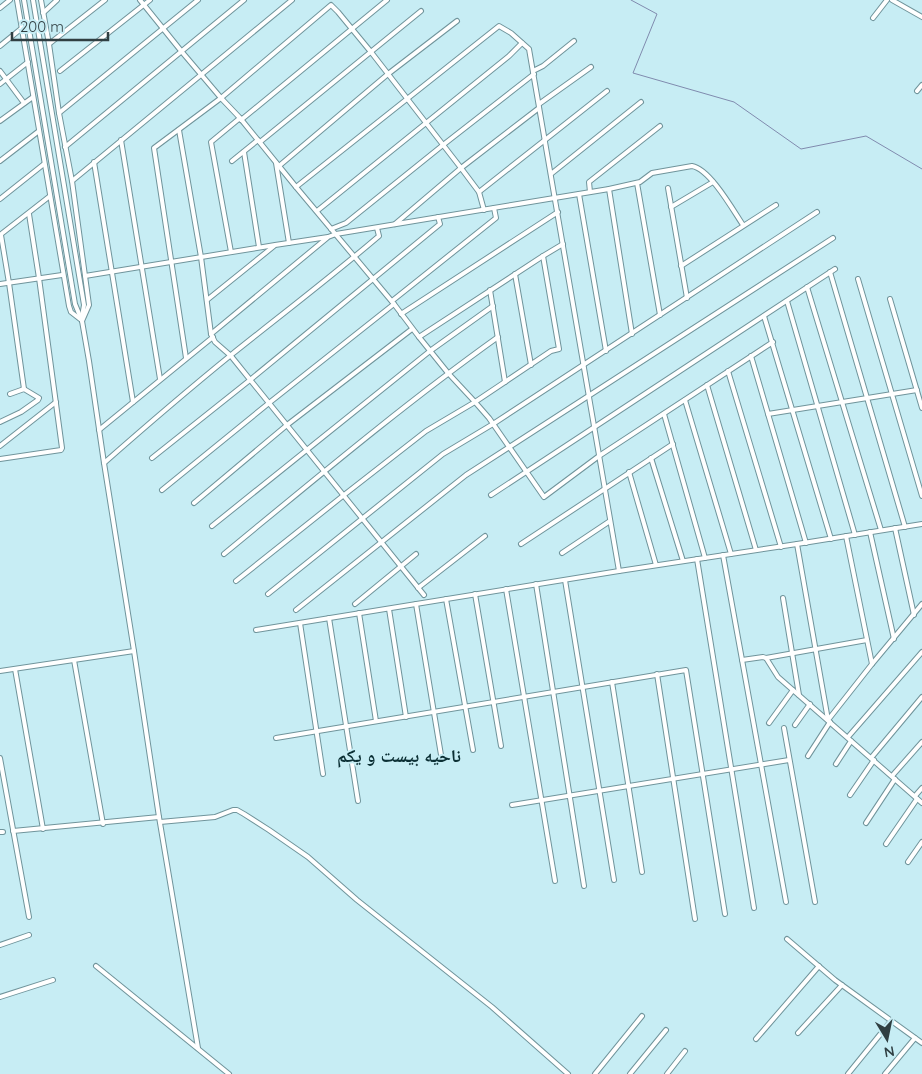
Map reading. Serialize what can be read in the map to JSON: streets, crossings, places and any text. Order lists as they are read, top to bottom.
{
  "districts": ["ناحیه بیست و یکم"],
  "scale_bar": "200 m",
  "north": "bottom"
}
